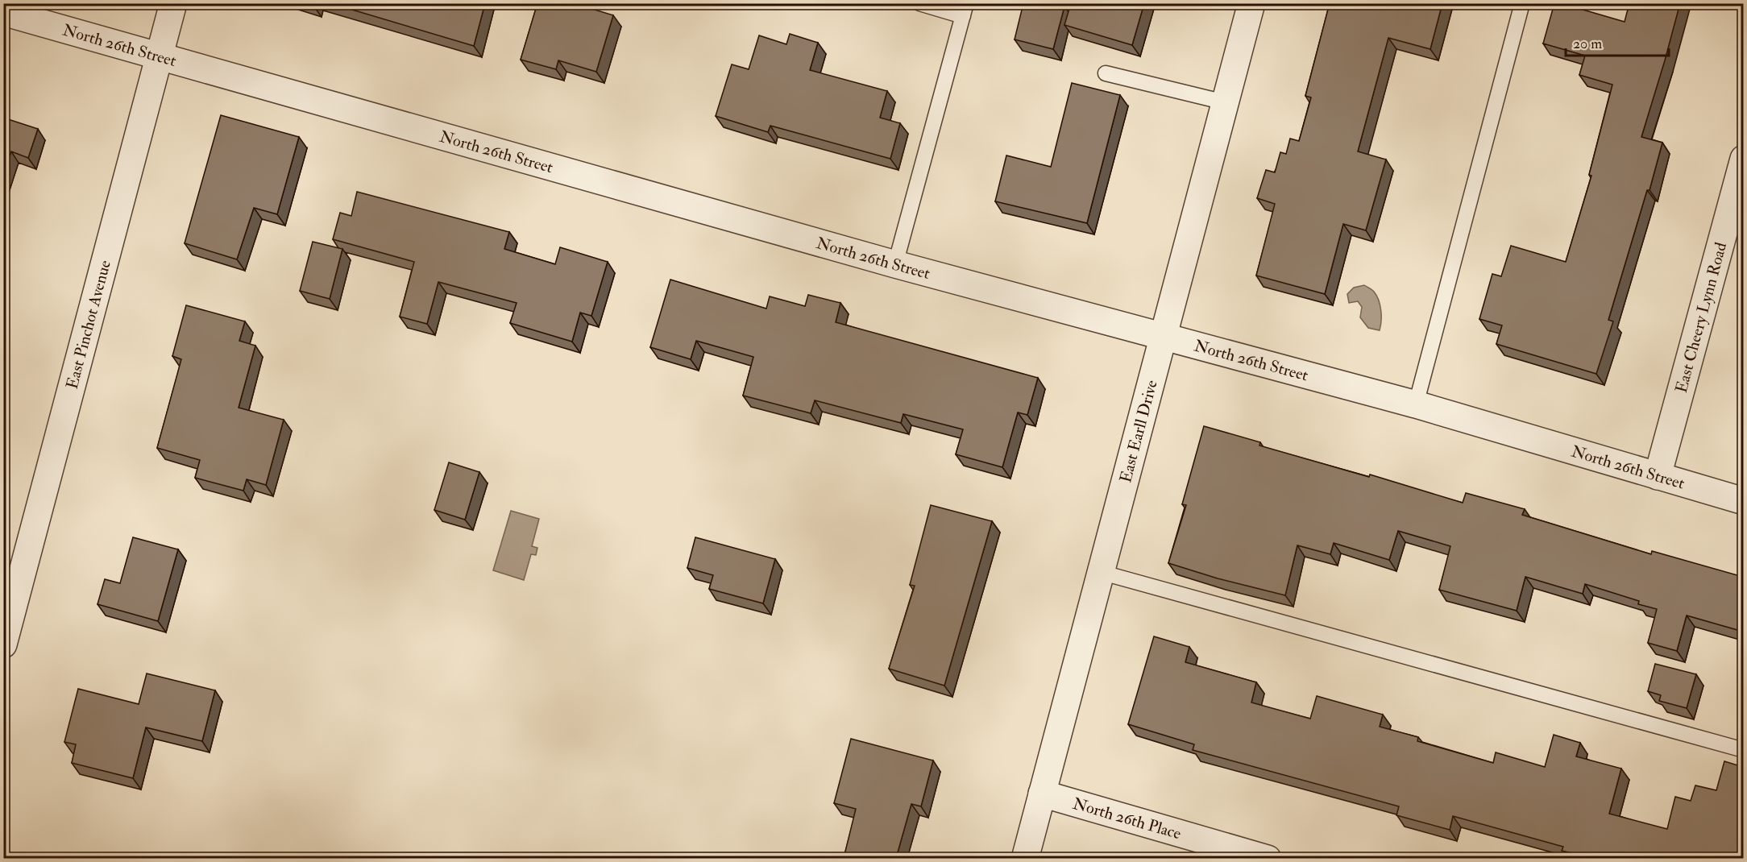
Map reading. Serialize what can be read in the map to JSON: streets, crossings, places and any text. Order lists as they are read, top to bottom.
{
  "streets": {
    "street": [
      "North 26th Street",
      "East Cheery Lynn Road",
      "East Pinchot Avenue",
      "East Earll Drive",
      "North 26th Place"
    ]
  },
  "crossings": [
    ["North 26th Street", "East Cheery Lynn Road"],
    ["North 26th Street", "East Pinchot Avenue"],
    ["North 26th Street", "East Earll Drive"],
    ["East Earll Drive", "North 26th Place"]
  ],
  "scale_bar": "20 m"
}
